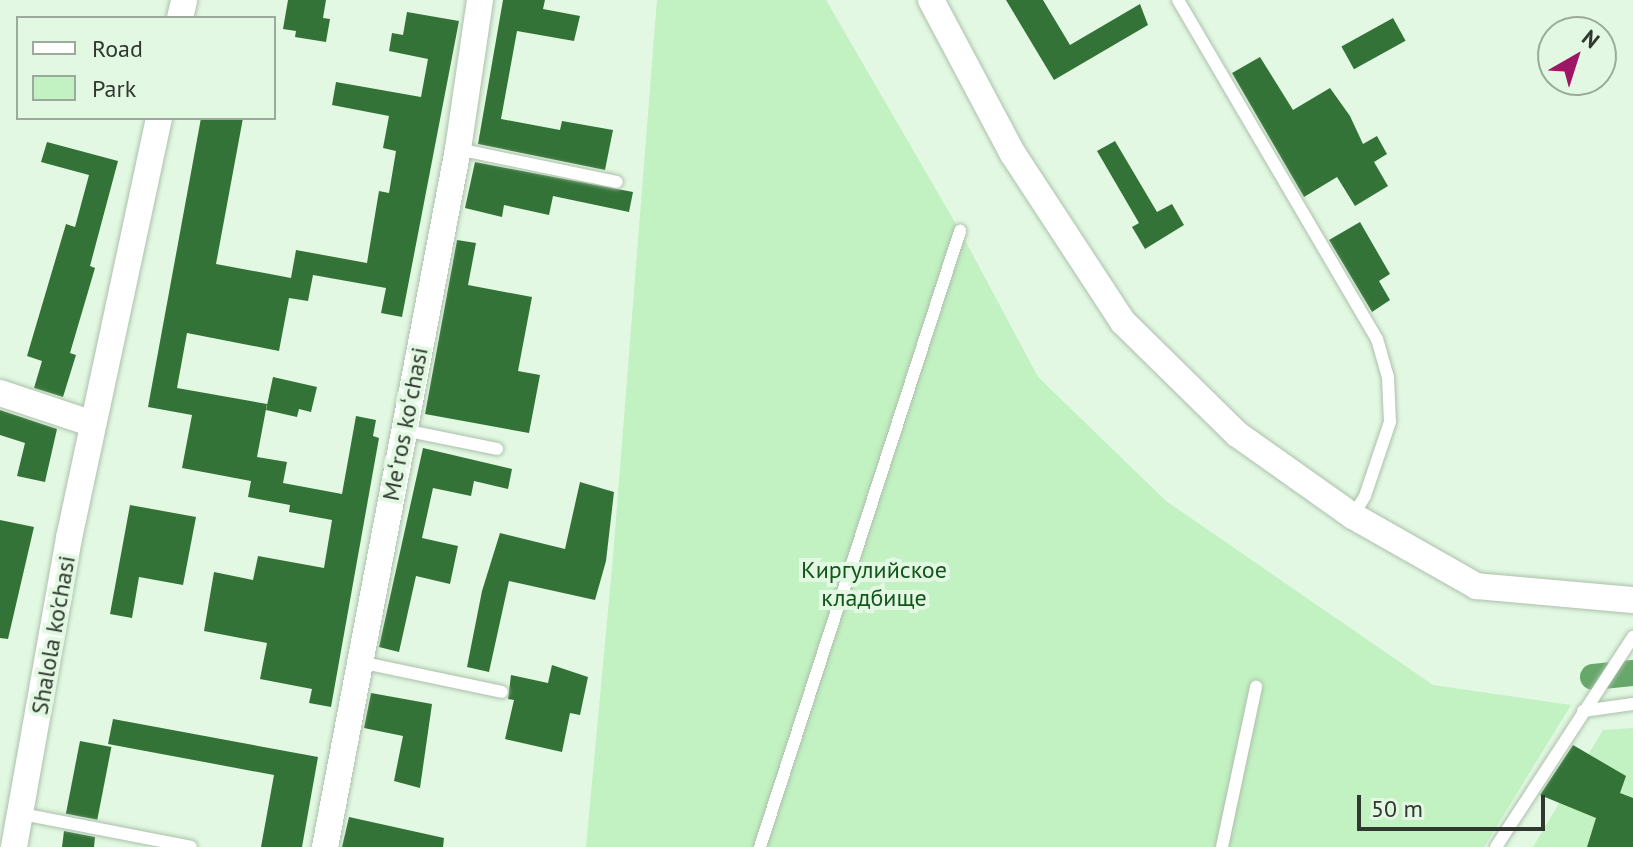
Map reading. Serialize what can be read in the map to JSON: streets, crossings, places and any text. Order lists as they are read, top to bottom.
{
  "streets": {
    "street": ["Meʻros koʻchasi", "Shalola ko'chasi"]
  },
  "parks": ["Киргулийское кладбище"],
  "legend": ["Road", "Park"],
  "scale_bar": "50 m",
  "north": "top right"
}
